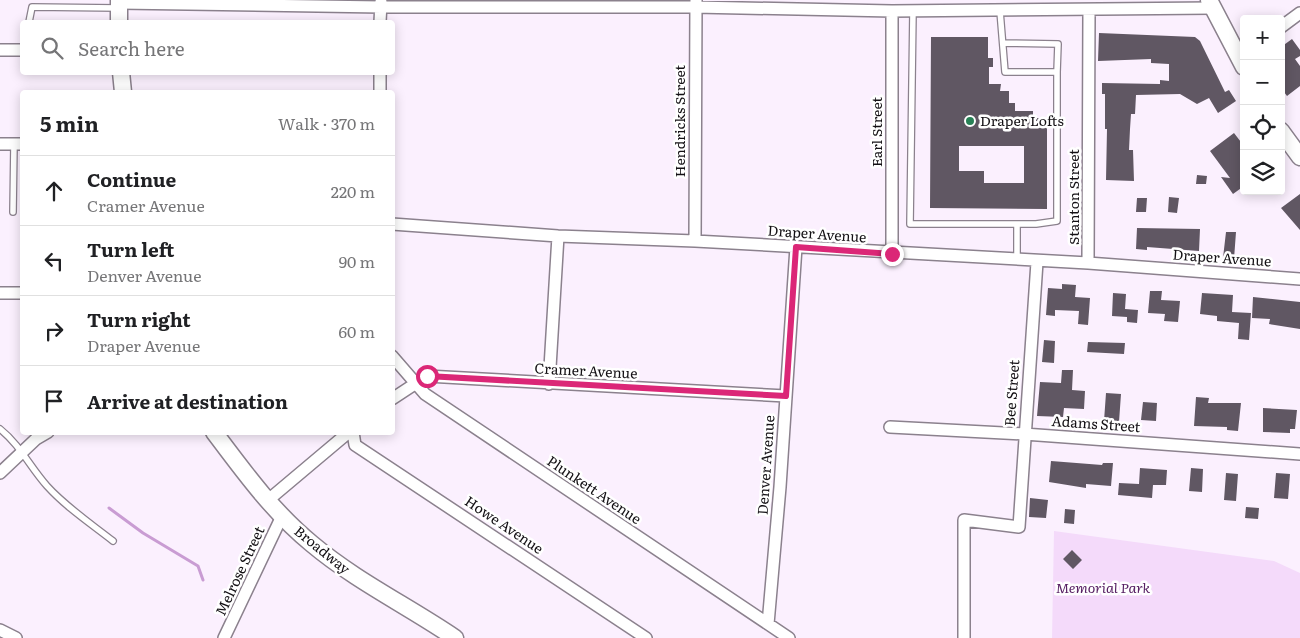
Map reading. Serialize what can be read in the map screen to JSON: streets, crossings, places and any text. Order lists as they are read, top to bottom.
{
  "streets": {
    "main road": ["Broadway"],
    "street": [
      "Hendricks Street",
      "Earl Street",
      "Stanton Street",
      "Draper Avenue",
      "Cramer Avenue",
      "Bee Street",
      "Adams Street",
      "Denver Avenue",
      "Plunkett Avenue",
      "Howe Avenue",
      "Melrose Street"
    ]
  },
  "crossings": [
    ["Hendricks Street", "Draper Avenue"],
    ["Earl Street", "Draper Avenue"],
    ["Stanton Street", "Draper Avenue"],
    ["Draper Avenue", "Bee Street"],
    ["Draper Avenue", "Denver Avenue"],
    ["Cramer Avenue", "Denver Avenue"],
    ["Cramer Avenue", "Plunkett Avenue"],
    ["Bee Street", "Adams Street"],
    ["Denver Avenue", "Plunkett Avenue"],
    ["Broadway", "Melrose Street"]
  ],
  "parks": ["Memorial Park"],
  "places": ["Draper Lofts"],
  "page": {
    "map_buttons": ["+", "−"],
    "search": "Search here",
    "heading": ["5 min", "Walk · 370 m"],
    "list": [
      ["Continue", "Cramer Avenue", "220 m"],
      ["Turn left", "Denver Avenue", "90 m"],
      ["Turn right", "Draper Avenue", "60 m"],
      "Arrive at destination"
    ]
  }
}
